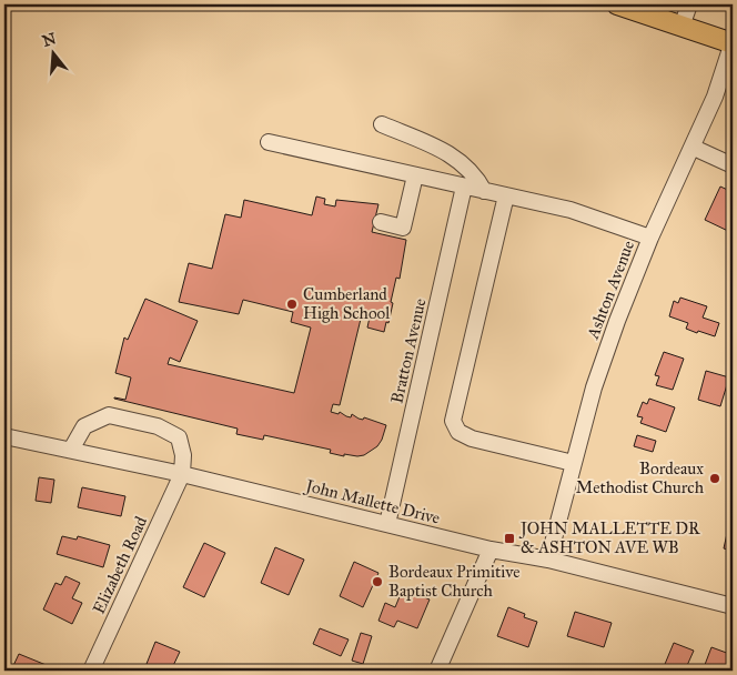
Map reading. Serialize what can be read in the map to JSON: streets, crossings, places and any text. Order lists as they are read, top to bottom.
{
  "streets": {
    "street": [
      "Ashton Avenue",
      "Bratton Avenue",
      "John Mallette Drive",
      "Elizabeth Road"
    ]
  },
  "crossings": [
    ["Ashton Avenue", "John Mallette Drive"],
    ["Bratton Avenue", "John Mallette Drive"],
    ["John Mallette Drive", "Elizabeth Road"]
  ],
  "places": {
    "other": ["Cumberland High School", "Bordeaux Methodist Church", "Bordeaux Primitive Baptist Church"],
    "transit": ["JOHN MALLETTE DR & ASHTON AVE WB"]
  },
  "north": "top"
}
